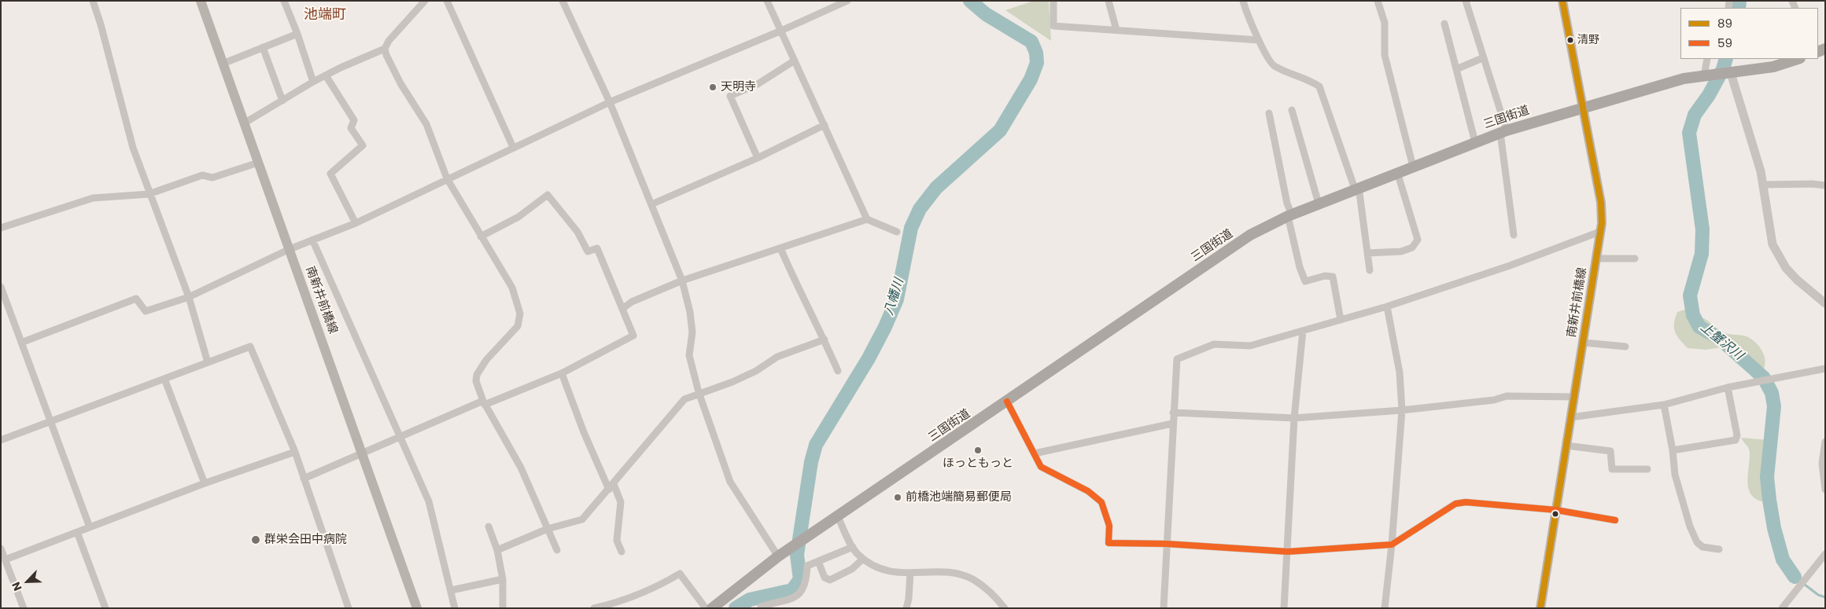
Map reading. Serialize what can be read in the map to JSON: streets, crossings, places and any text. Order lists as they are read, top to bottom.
{
  "streets": {
    "main road": ["三国街道", "南新井前橋線"]
  },
  "crossings": [
    ["三国街道", "南新井前橋線"]
  ],
  "districts": ["池端町"],
  "water": ["八幡川", "上蟹沢川"],
  "places": [
    "清野",
    "天明寺",
    "ほっともっと",
    "前橋池端簡易郵便局",
    "群栄会田中病院"
  ],
  "lines": ["transit line 89", "transit line 59"],
  "legend": ["89", "59"],
  "north": "bottom left"
}
